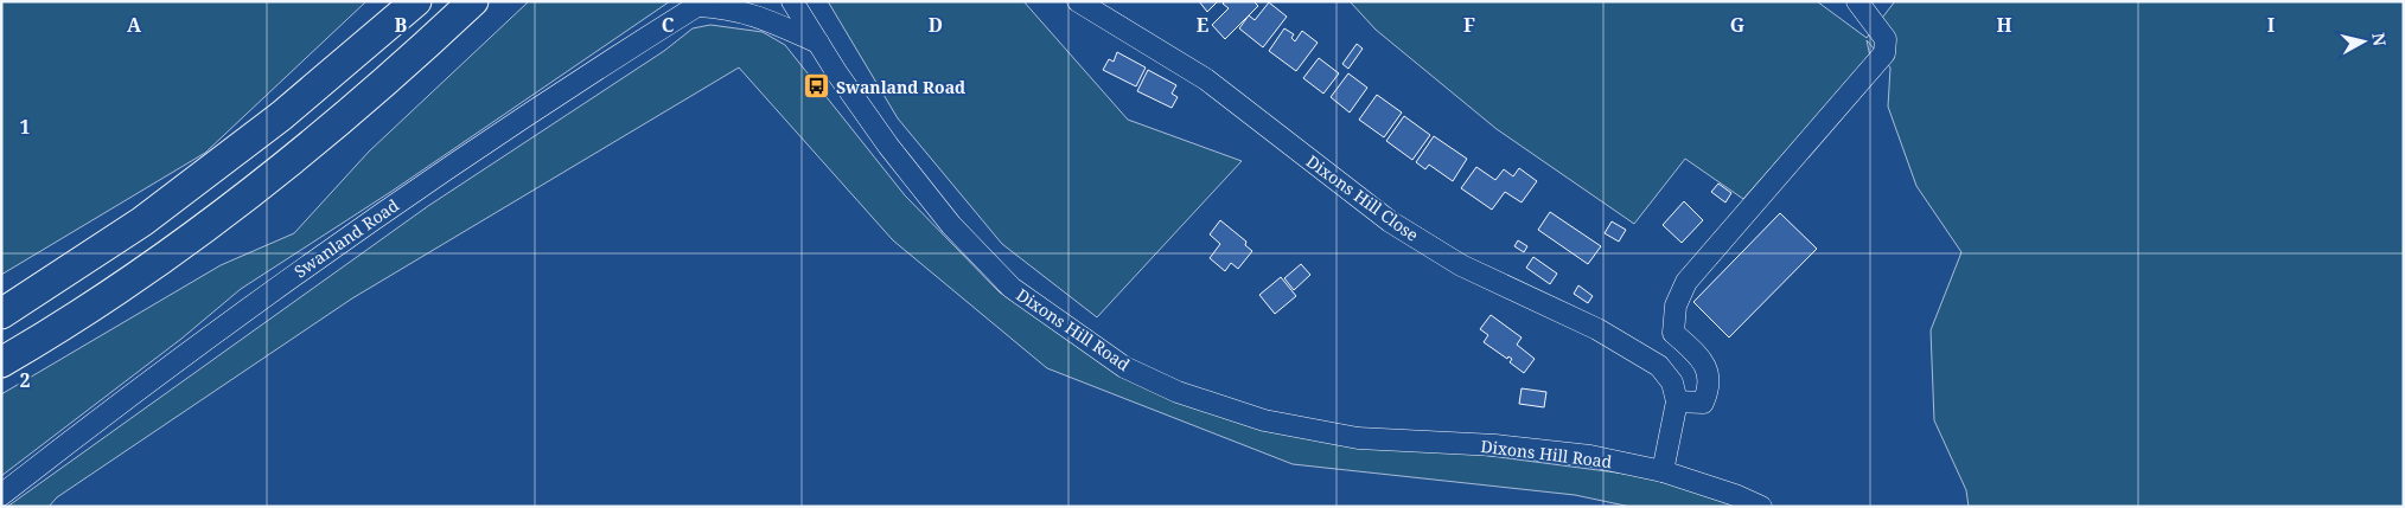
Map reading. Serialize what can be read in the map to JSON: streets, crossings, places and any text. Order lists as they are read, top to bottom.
{
  "streets": {
    "street": ["Dixons Hill Close", "Swanland Road", "Dixons Hill Road"]
  },
  "places": {
    "bus stop": ["Swanland Road"]
  },
  "north": "right",
  "grid": {
    "columns": [
      "A",
      "B",
      "C",
      "D",
      "E",
      "F",
      "G",
      "H",
      "I"
    ],
    "rows": ["1", "2"]
  }
}
